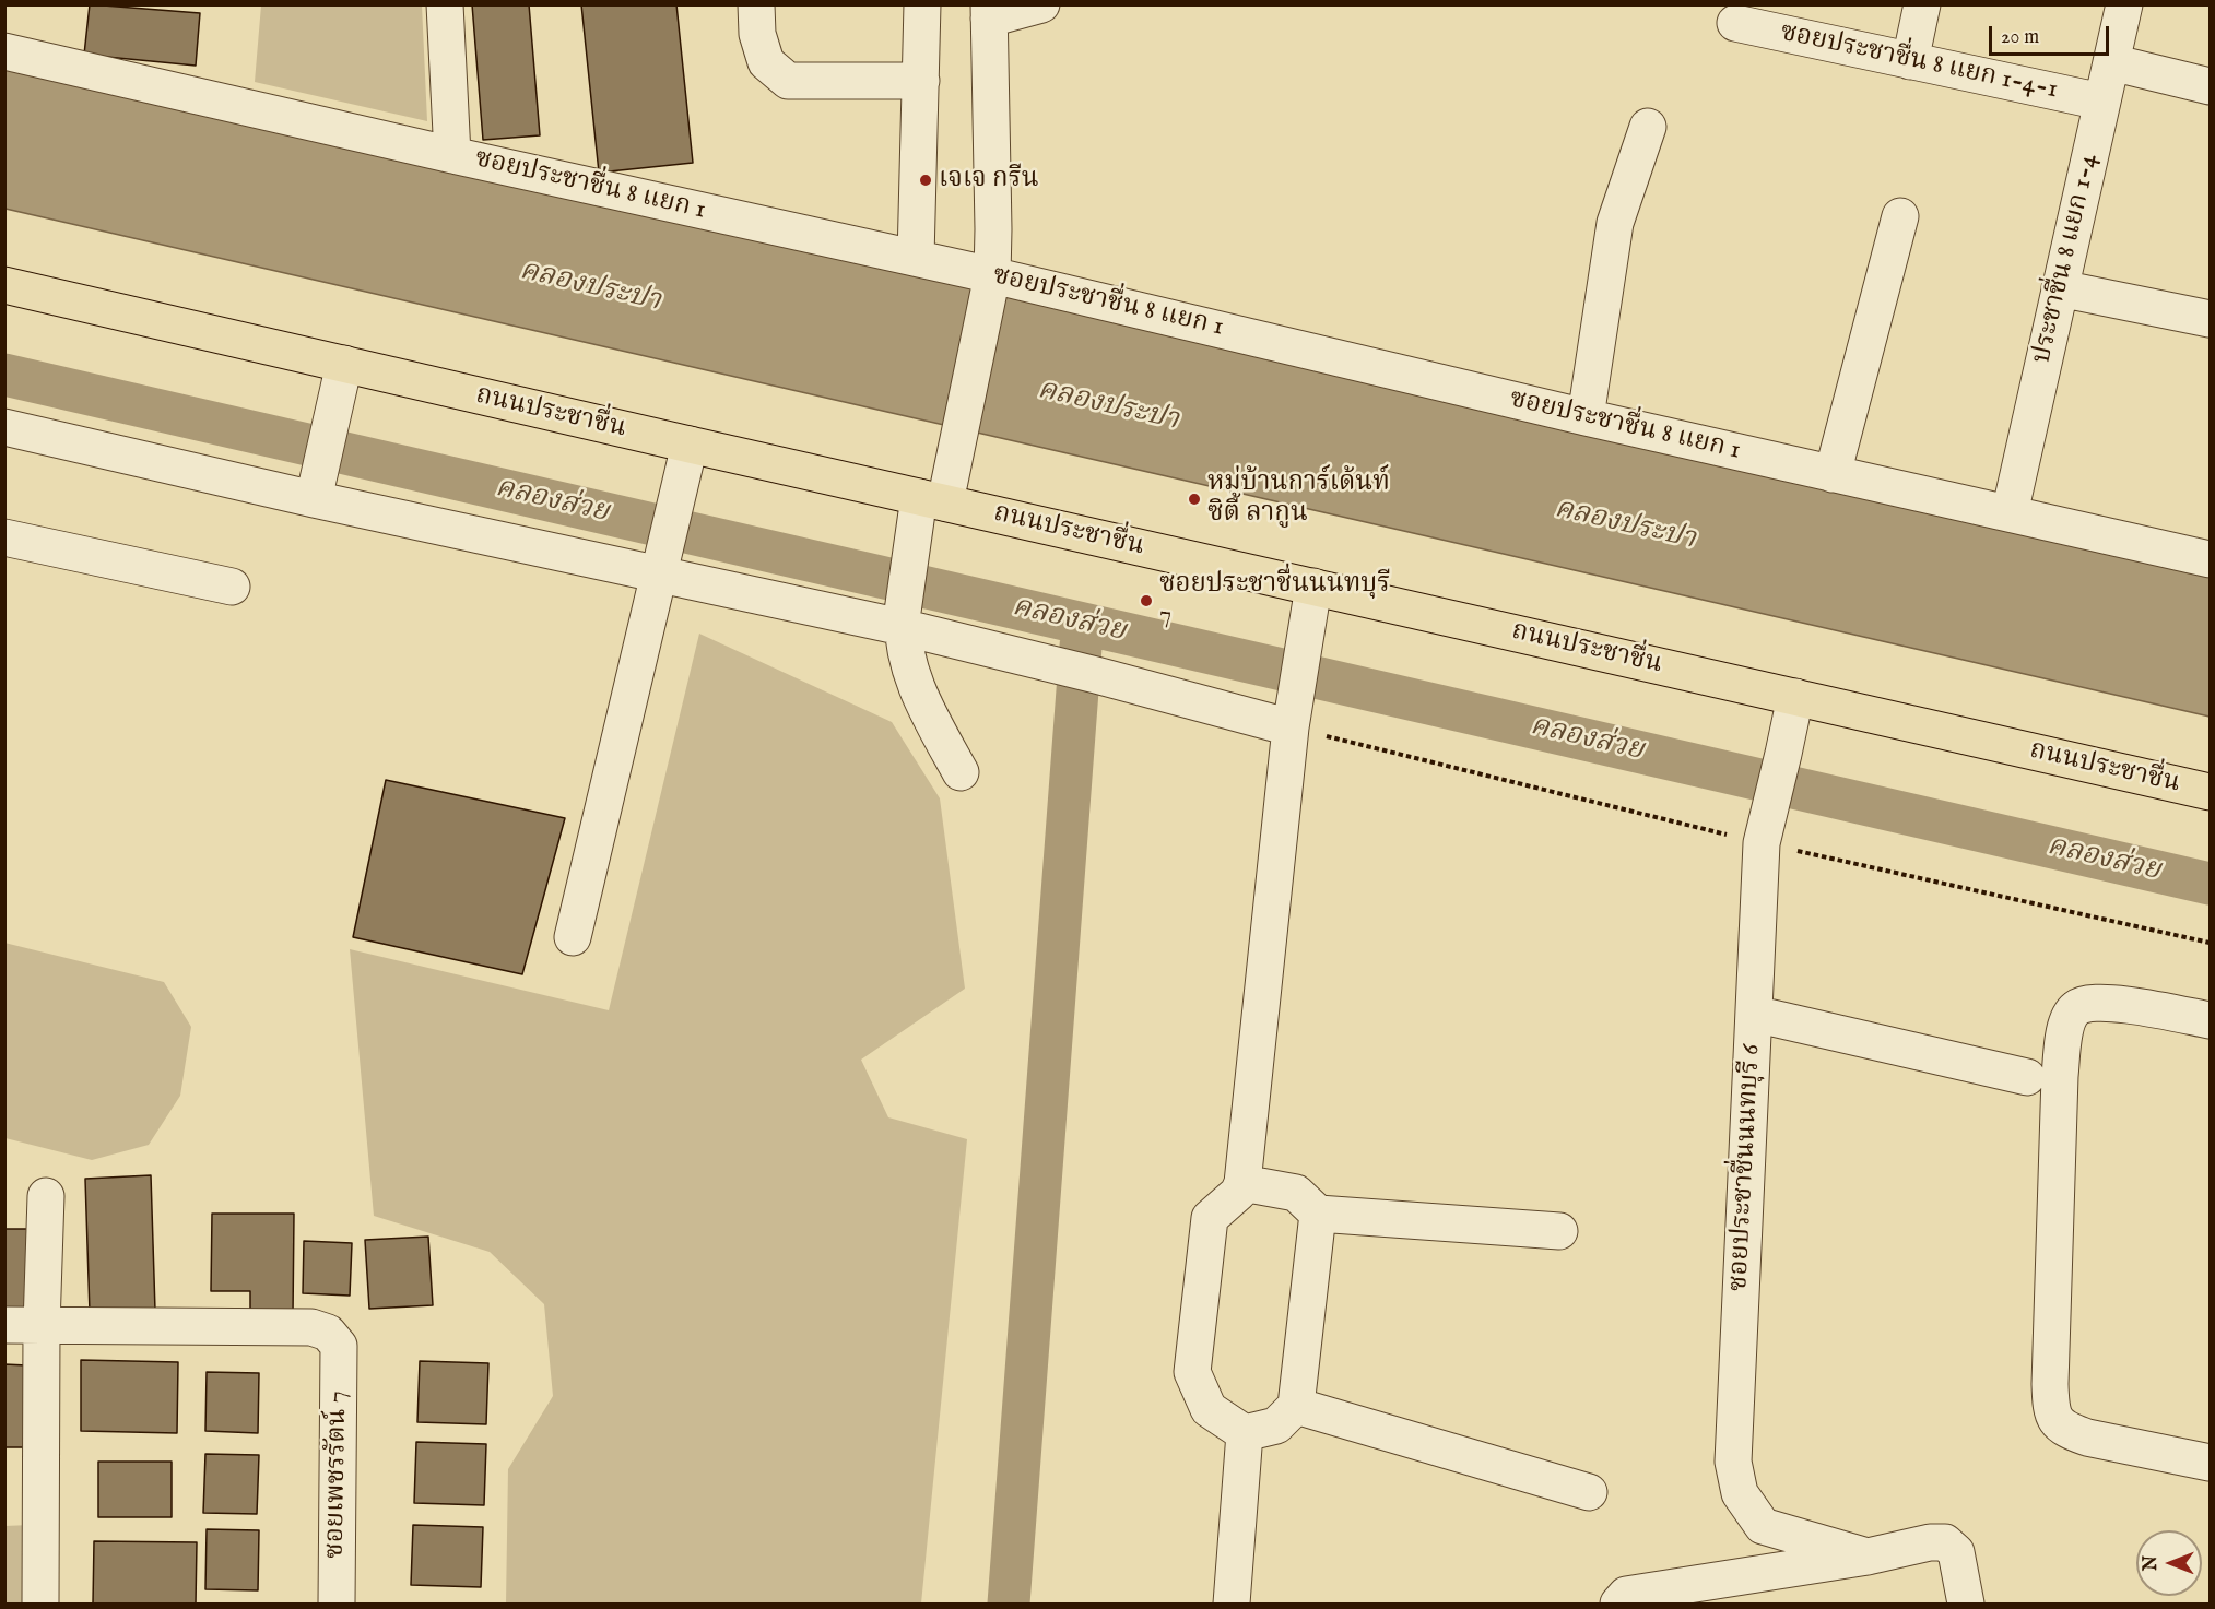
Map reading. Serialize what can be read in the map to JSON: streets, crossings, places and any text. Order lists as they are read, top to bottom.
{
  "streets": {
    "main road": ["ถนนประชาชื่น"],
    "street": [
      "ซอยประชาชื่น 8 แยก 1-4-1",
      "ซอยประชาชื่น 8 แยก 1",
      "ประชาชื่น 8 แยก 1-4",
      "ซอยประชาชื่นนนทบุรี 6",
      "ซอยเพชรรัตน์ 7"
    ]
  },
  "crossings": [
    ["ซอยประชาชื่น 8 แยก 1-4-1", "ประชาชื่น 8 แยก 1-4"],
    ["ซอยประชาชื่น 8 แยก 1", "ประชาชื่น 8 แยก 1-4"],
    ["ถนนประชาชื่น", "ซอยประชาชื่นนนทบุรี 6"]
  ],
  "water": ["คลองประปา", "คลองส่วย"],
  "places": ["เจเจ กรีน", "หมู่บ้านการ์เด้นท์ ซิตี้ ลากูน", "ซอยประชาชื่นนนทบุรี 7"],
  "scale_bar": "20 m",
  "north": "left"
}
